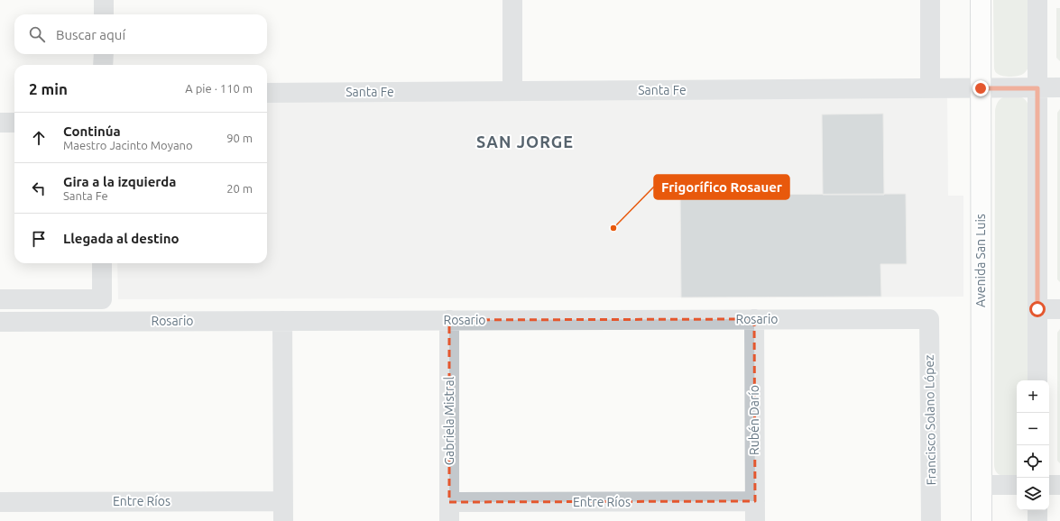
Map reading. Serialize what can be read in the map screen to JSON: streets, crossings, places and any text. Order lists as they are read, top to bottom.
{
  "streets": {
    "main road": ["Avenida San Luis"],
    "street": [
      "Santa Fe",
      "Rosario",
      "Rubén Darío",
      "Francisco Solano López",
      "Gabriela Mistral",
      "Entre Ríos"
    ]
  },
  "crossings": [
    ["Santa Fe", "Avenida San Luis"],
    ["Rosario", "Rubén Darío"],
    ["Rosario", "Francisco Solano López"],
    ["Rosario", "Gabriela Mistral"],
    ["Rubén Darío", "Entre Ríos"],
    ["Gabriela Mistral", "Entre Ríos"]
  ],
  "districts": ["SAN JORGE"],
  "places": ["Frigorífico Rosauer"],
  "page": {
    "search": "Buscar aquí",
    "heading": ["2 min", "A pie · 110 m"],
    "list": [
      ["Continúa", "Maestro Jacinto Moyano", "90 m"],
      ["Gira a la izquierda", "Santa Fe", "20 m"],
      "Llegada al destino"
    ],
    "map_buttons": ["+", "−"]
  }
}
